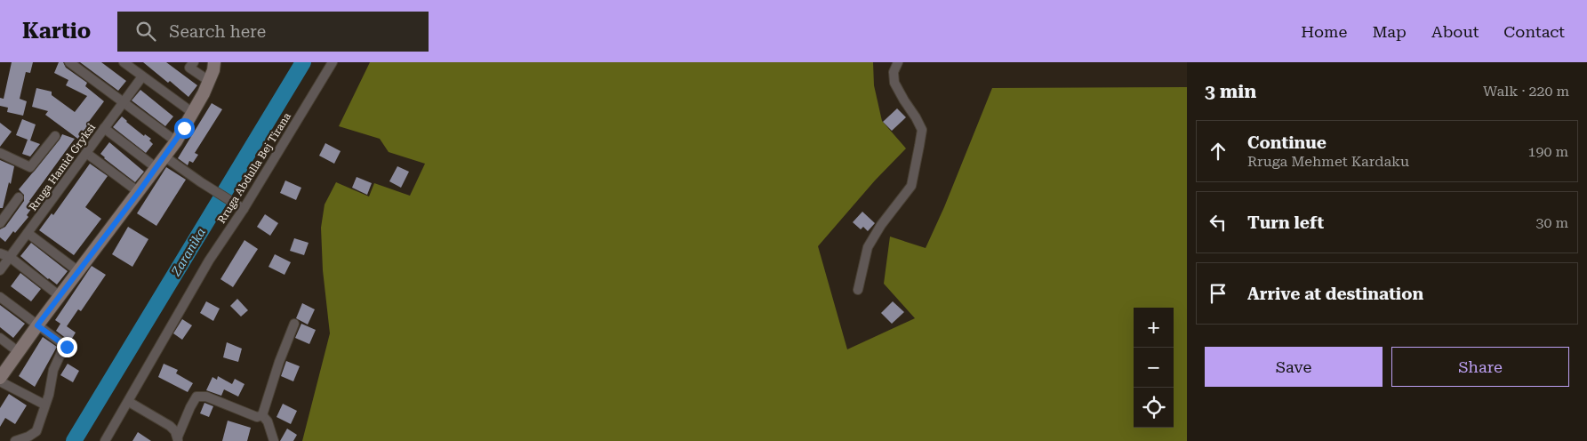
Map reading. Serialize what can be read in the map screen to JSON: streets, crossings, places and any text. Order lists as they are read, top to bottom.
{
  "streets": {
    "street": ["Rruga Hamid Gryksi", "Rruga Abdulla Bej Tirana"]
  },
  "water": ["Zaranika"],
  "page": {
    "header": "Kartio",
    "search": "Search here",
    "nav": [
      "Home",
      "Map",
      "About",
      "Contact"
    ],
    "heading": ["3 min", "Walk · 220 m"],
    "list": [
      ["Continue", "Rruga Mehmet Kardaku", "190 m"],
      ["Turn left", "30 m"],
      "Arrive at destination"
    ],
    "map_buttons": ["+", "−"],
    "buttons": ["Save", "Share"]
  }
}
